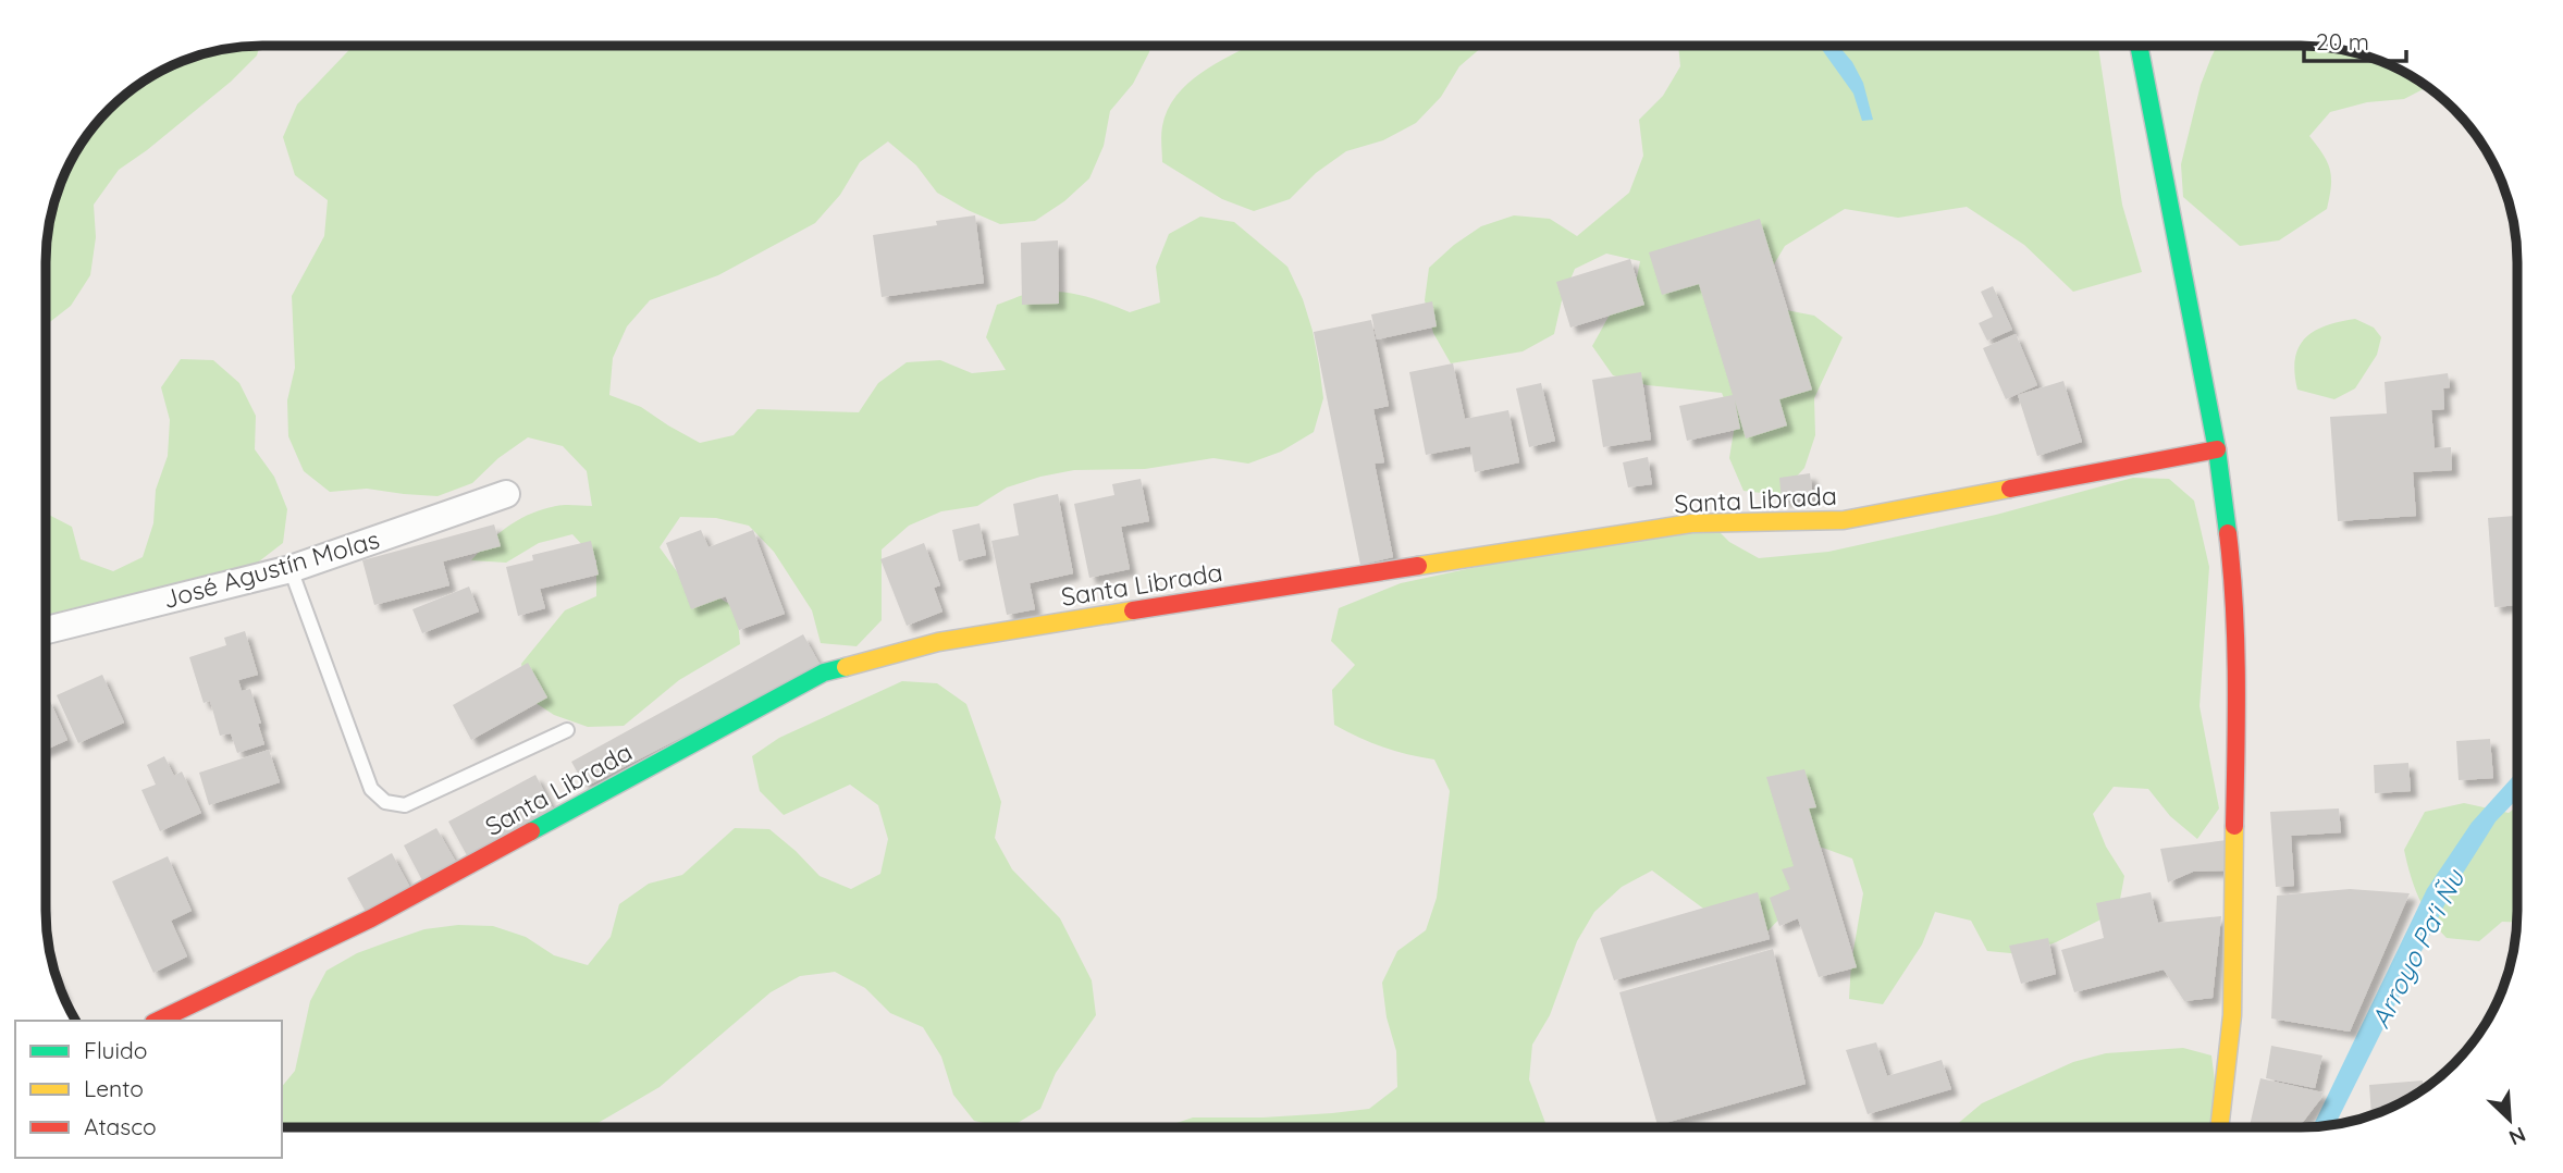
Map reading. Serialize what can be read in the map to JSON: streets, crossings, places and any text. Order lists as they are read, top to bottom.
{
  "streets": {
    "street": ["Santa Librada", "José Agustín Molas"]
  },
  "water": ["Arroyo Pa'i Ñu"],
  "legend": ["Fluido", "Lento", "Atasco"],
  "scale_bar": "20 m",
  "north": "bottom right"
}
